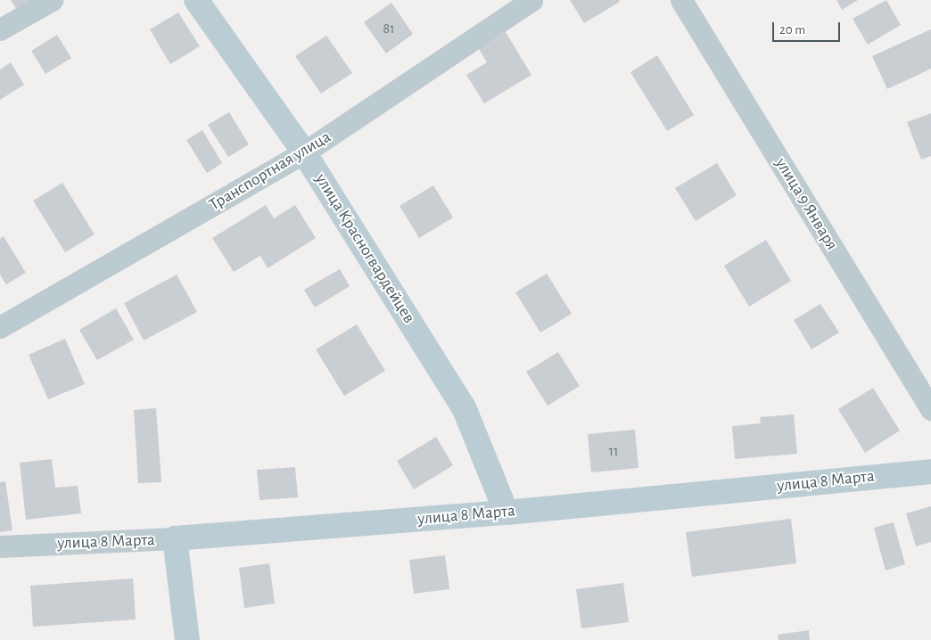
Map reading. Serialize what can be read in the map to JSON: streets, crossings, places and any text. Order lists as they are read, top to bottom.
{
  "streets": {
    "street": [
      "Транспортная улица",
      "улица 9 Января",
      "улица Красногвардейцев",
      "улица 8 Марта"
    ]
  },
  "crossings": [
    ["Транспортная улица", "улица Красногвардейцев"],
    ["улица Красногвардейцев", "улица 8 Марта"]
  ],
  "house_numbers": ["81", "11"],
  "scale_bar": "20 m"
}
